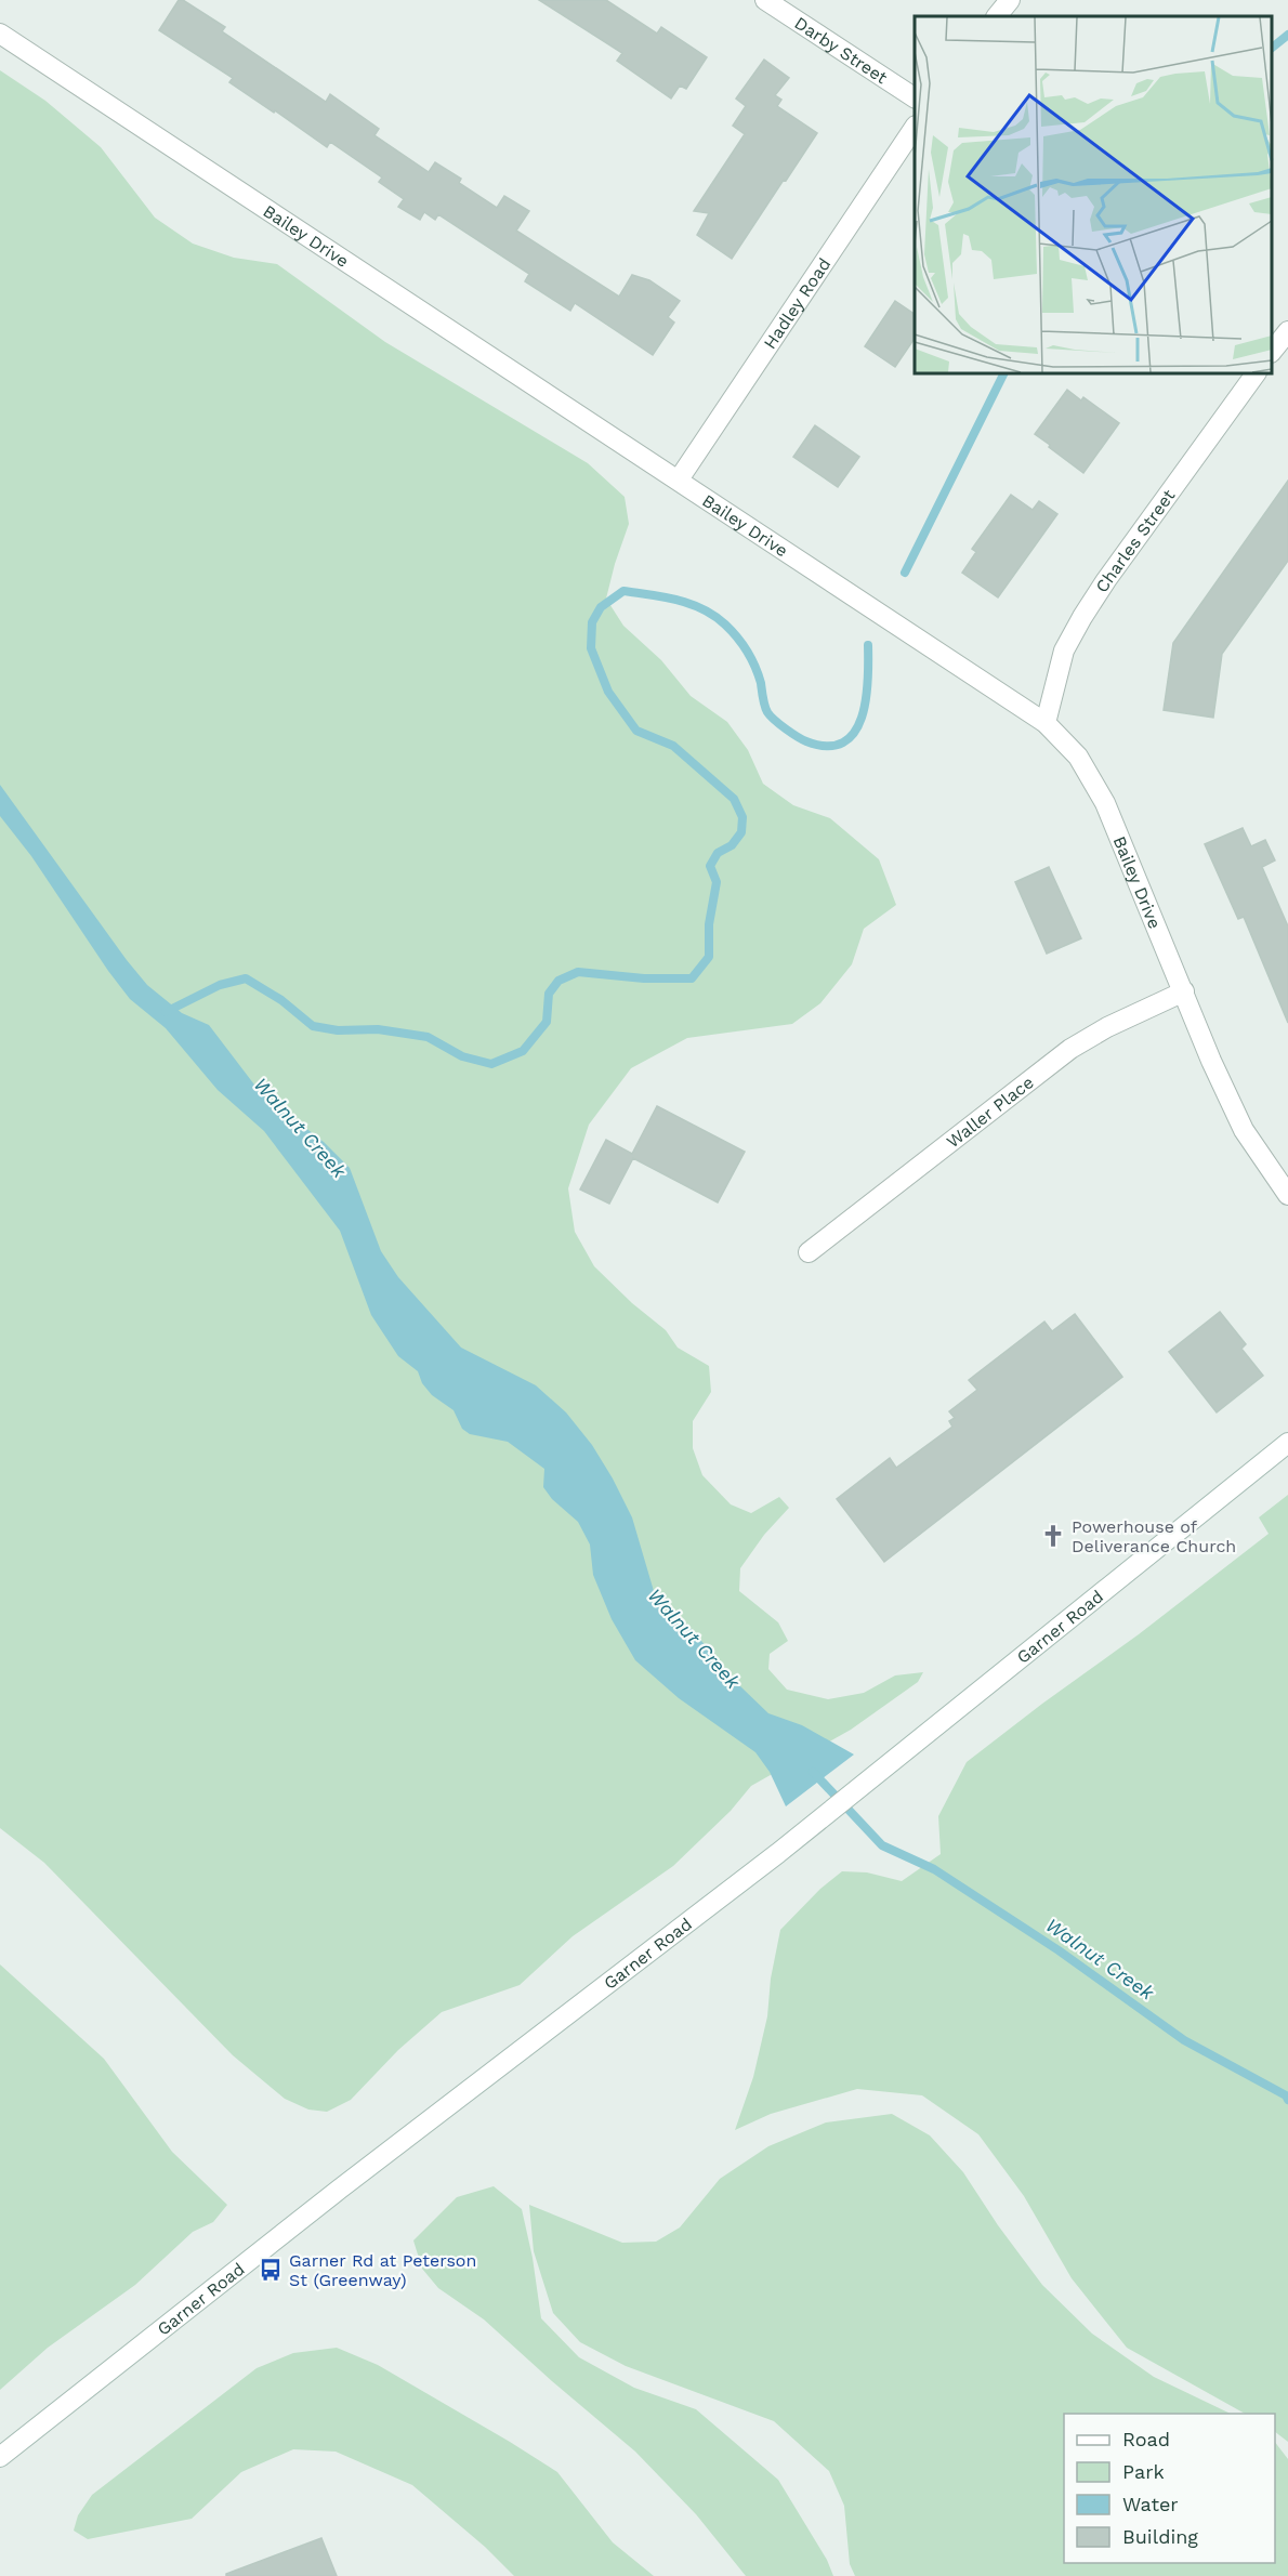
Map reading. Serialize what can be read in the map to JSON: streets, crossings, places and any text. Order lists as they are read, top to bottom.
{
  "streets": {
    "street": [
      "Darby Street",
      "Bailey Drive",
      "Hadley Road",
      "Charles Street",
      "Waller Place",
      "Garner Road"
    ]
  },
  "crossings": [
    ["Bailey Drive", "Hadley Road"],
    ["Bailey Drive", "Charles Street"],
    ["Bailey Drive", "Waller Place"]
  ],
  "water": ["Walnut Creek"],
  "places": {
    "church": ["Powerhouse of Deliverance Church"],
    "bus stop": ["Garner Rd at Peterson St (Greenway)"]
  },
  "legend": [
    "Road",
    "Park",
    "Water",
    "Building"
  ]
}
